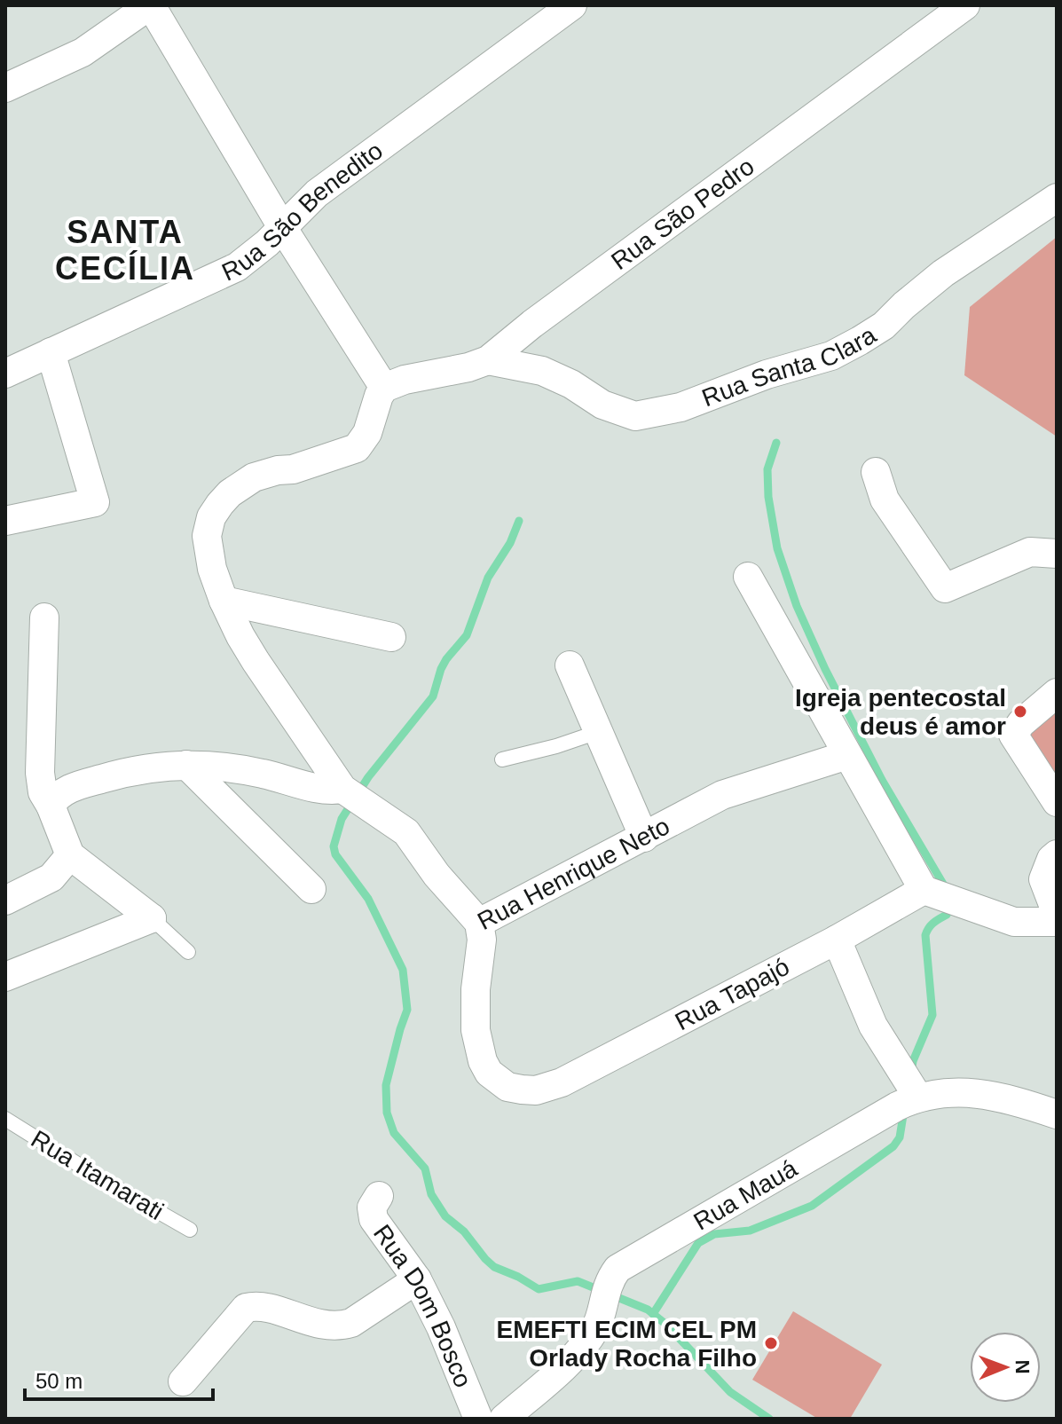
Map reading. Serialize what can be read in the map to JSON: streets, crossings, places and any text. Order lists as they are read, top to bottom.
{
  "streets": {
    "street": [
      "Rua São Benedito",
      "Rua São Pedro",
      "Rua Santa Clara",
      "Rua Henrique Neto",
      "Rua Tapajó",
      "Rua Mauá",
      "Rua Dom Bosco"
    ],
    "lane": ["Rua Itamarati"]
  },
  "crossings": [
    ["Rua São Pedro", "Rua Santa Clara"],
    ["Rua Henrique Neto", "Rua Tapajó"]
  ],
  "districts": ["SANTA CECÍLIA"],
  "places": ["Igreja pentecostal deus é amor", "EMEFTI ECIM CEL PM Orlady Rocha Filho"],
  "scale_bar": "50 m",
  "north": "right"
}
